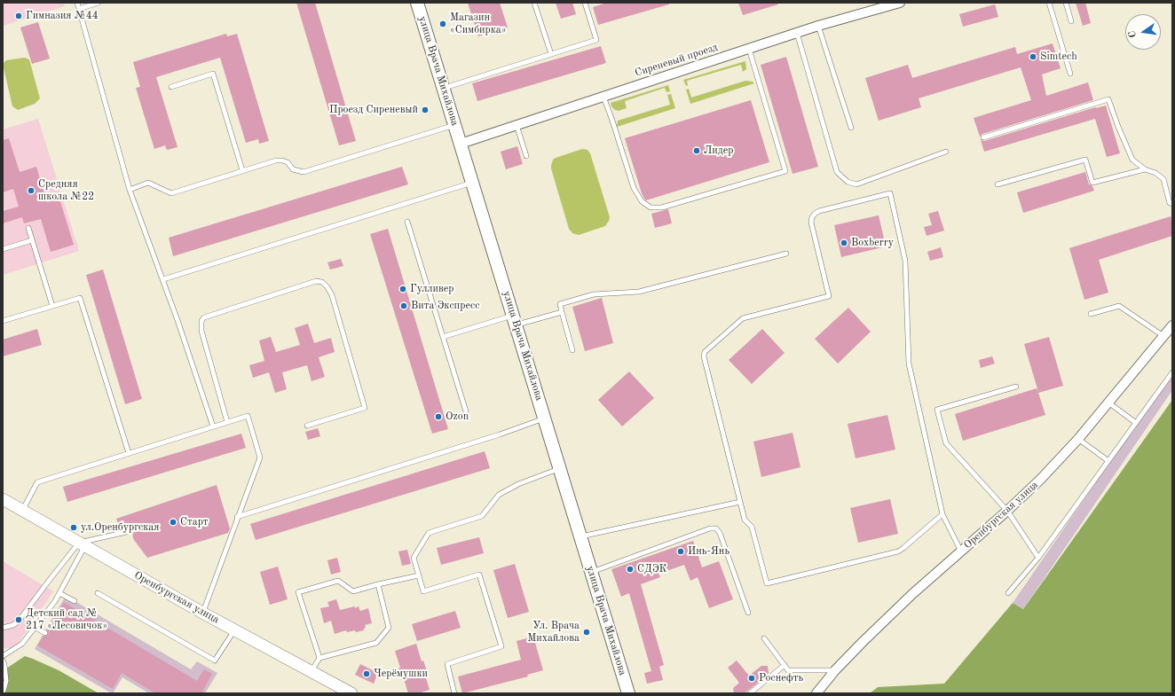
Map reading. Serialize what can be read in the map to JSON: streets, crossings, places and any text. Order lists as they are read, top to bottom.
{
  "streets": {
    "main road": ["улица Врача Михайлова"],
    "street": ["Сиреневый проезд", "Оренбургская улица"]
  },
  "crossings": [
    ["Сиреневый проезд", "улица Врача Михайлова"]
  ],
  "places": [
    "Гимназия №44",
    "Магазин «Симбирка»",
    "Simtech",
    "Проезд Сиреневый",
    "Лидер",
    "Средняя школа №22",
    "Boxberry",
    "Гулливер",
    "Вита Экспресс",
    "Ozon",
    "Старт",
    "ул.Оренбургская",
    "Инь-Янь",
    "СДЭК",
    "Детский сад № 217 «Лесовичок»",
    "Ул. Врача Михайлова",
    "Черёмушки",
    "Роснефть"
  ],
  "north": "left"
}
